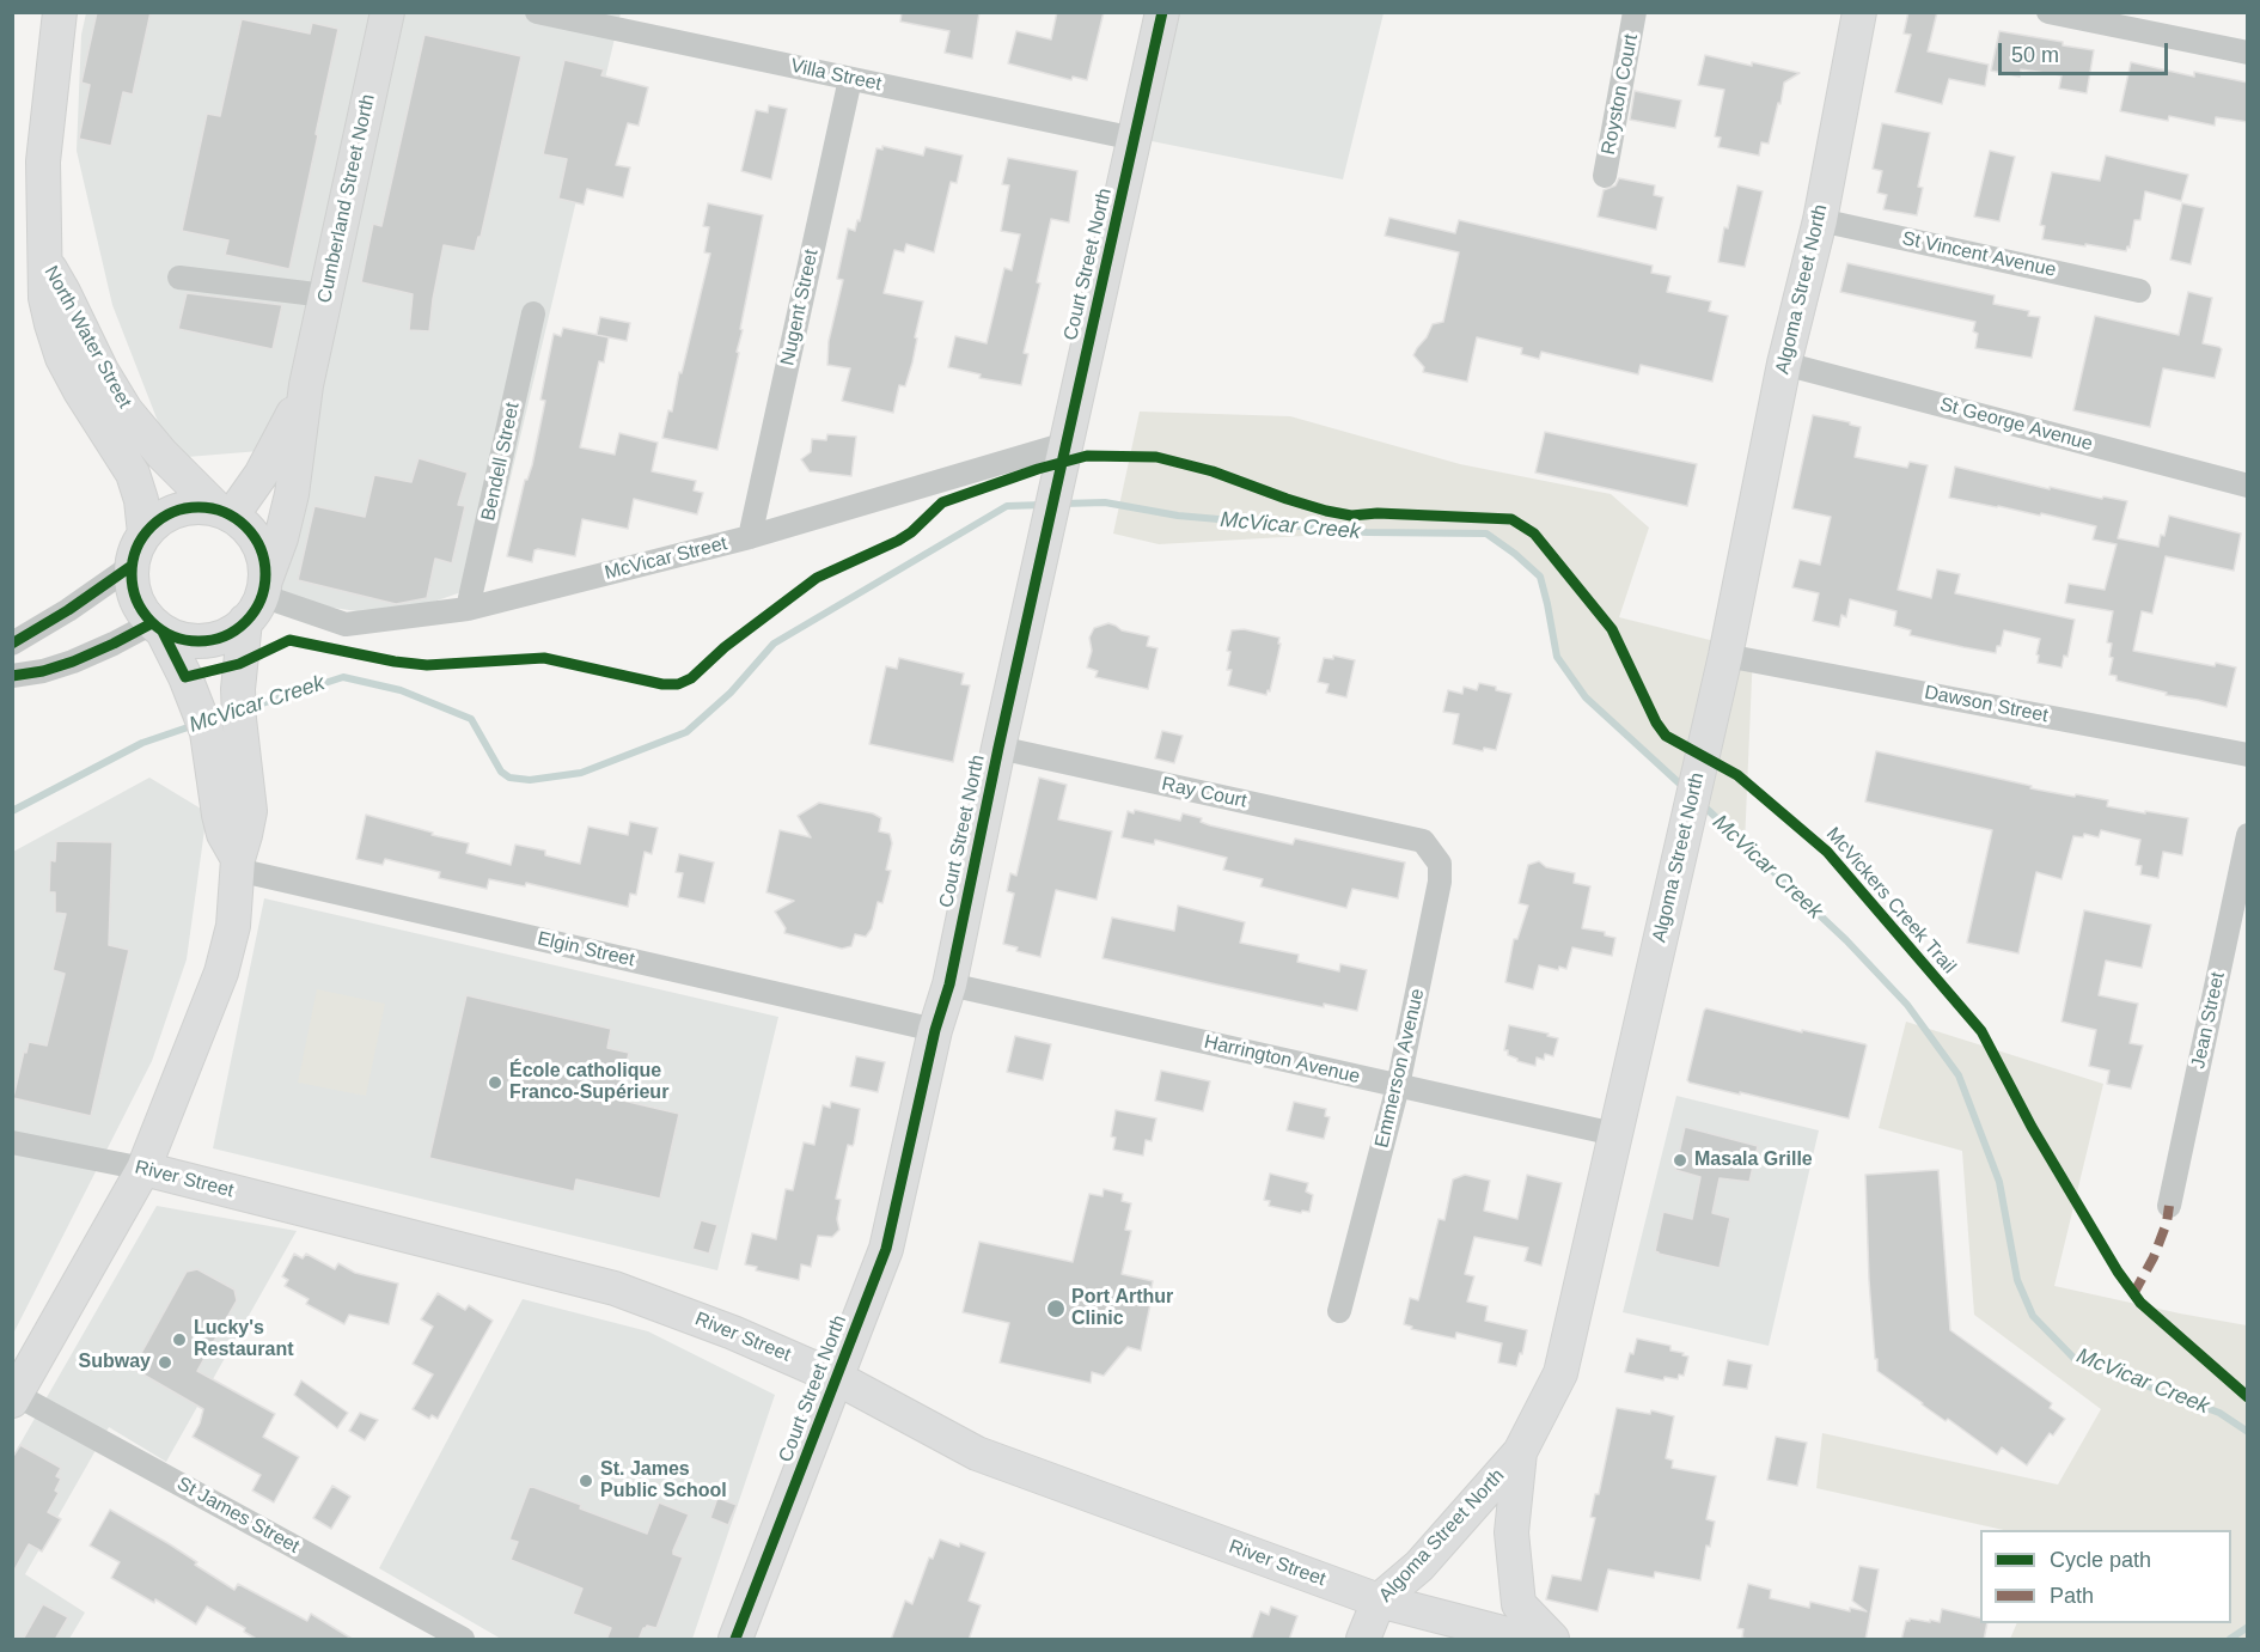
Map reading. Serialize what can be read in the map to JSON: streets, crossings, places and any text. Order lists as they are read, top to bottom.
{
  "streets": {
    "street": [
      "Villa Street",
      "Royston Court",
      "Cumberland Street North",
      "St Vincent Avenue",
      "Court Street North",
      "Algoma Street North",
      "Nugent Street",
      "North Water Street",
      "St George Avenue",
      "Bendell Street",
      "McVicar Street",
      "Dawson Street",
      "Ray Court",
      "Elgin Street",
      "Jean Street",
      "Harrington Avenue",
      "Emmerson Avenue",
      "River Street",
      "St James Street"
    ],
    "cycle path": ["McVickers Creek Trail"]
  },
  "crossings": [
    ["Villa Street", "Court Street North"],
    ["Villa Street", "Nugent Street"],
    ["Cumberland Street North", "North Water Street"],
    ["Cumberland Street North", "McVicar Street"],
    ["Cumberland Street North", "Elgin Street"],
    ["Cumberland Street North", "River Street"],
    ["Cumberland Street North", "St James Street"],
    ["St Vincent Avenue", "Algoma Street North"],
    ["Court Street North", "McVicar Street"],
    ["Court Street North", "Ray Court"],
    ["Court Street North", "Elgin Street"],
    ["Court Street North", "Harrington Avenue"],
    ["Court Street North", "River Street"],
    ["Algoma Street North", "St George Avenue"],
    ["Algoma Street North", "Dawson Street"],
    ["Algoma Street North", "Harrington Avenue"],
    ["Algoma Street North", "River Street"],
    ["Nugent Street", "McVicar Street"],
    ["North Water Street", "McVicar Street"],
    ["Bendell Street", "McVicar Street"],
    ["Ray Court", "Emmerson Avenue"],
    ["Harrington Avenue", "Emmerson Avenue"]
  ],
  "water": ["McVicar Creek"],
  "places": [
    "École catholique Franco-Supérieur",
    "Masala Grille",
    "Port Arthur Clinic",
    "Lucky's Restaurant",
    "Subway",
    "St. James Public School"
  ],
  "legend": ["Cycle path", "Path"],
  "scale_bar": "50 m"
}
